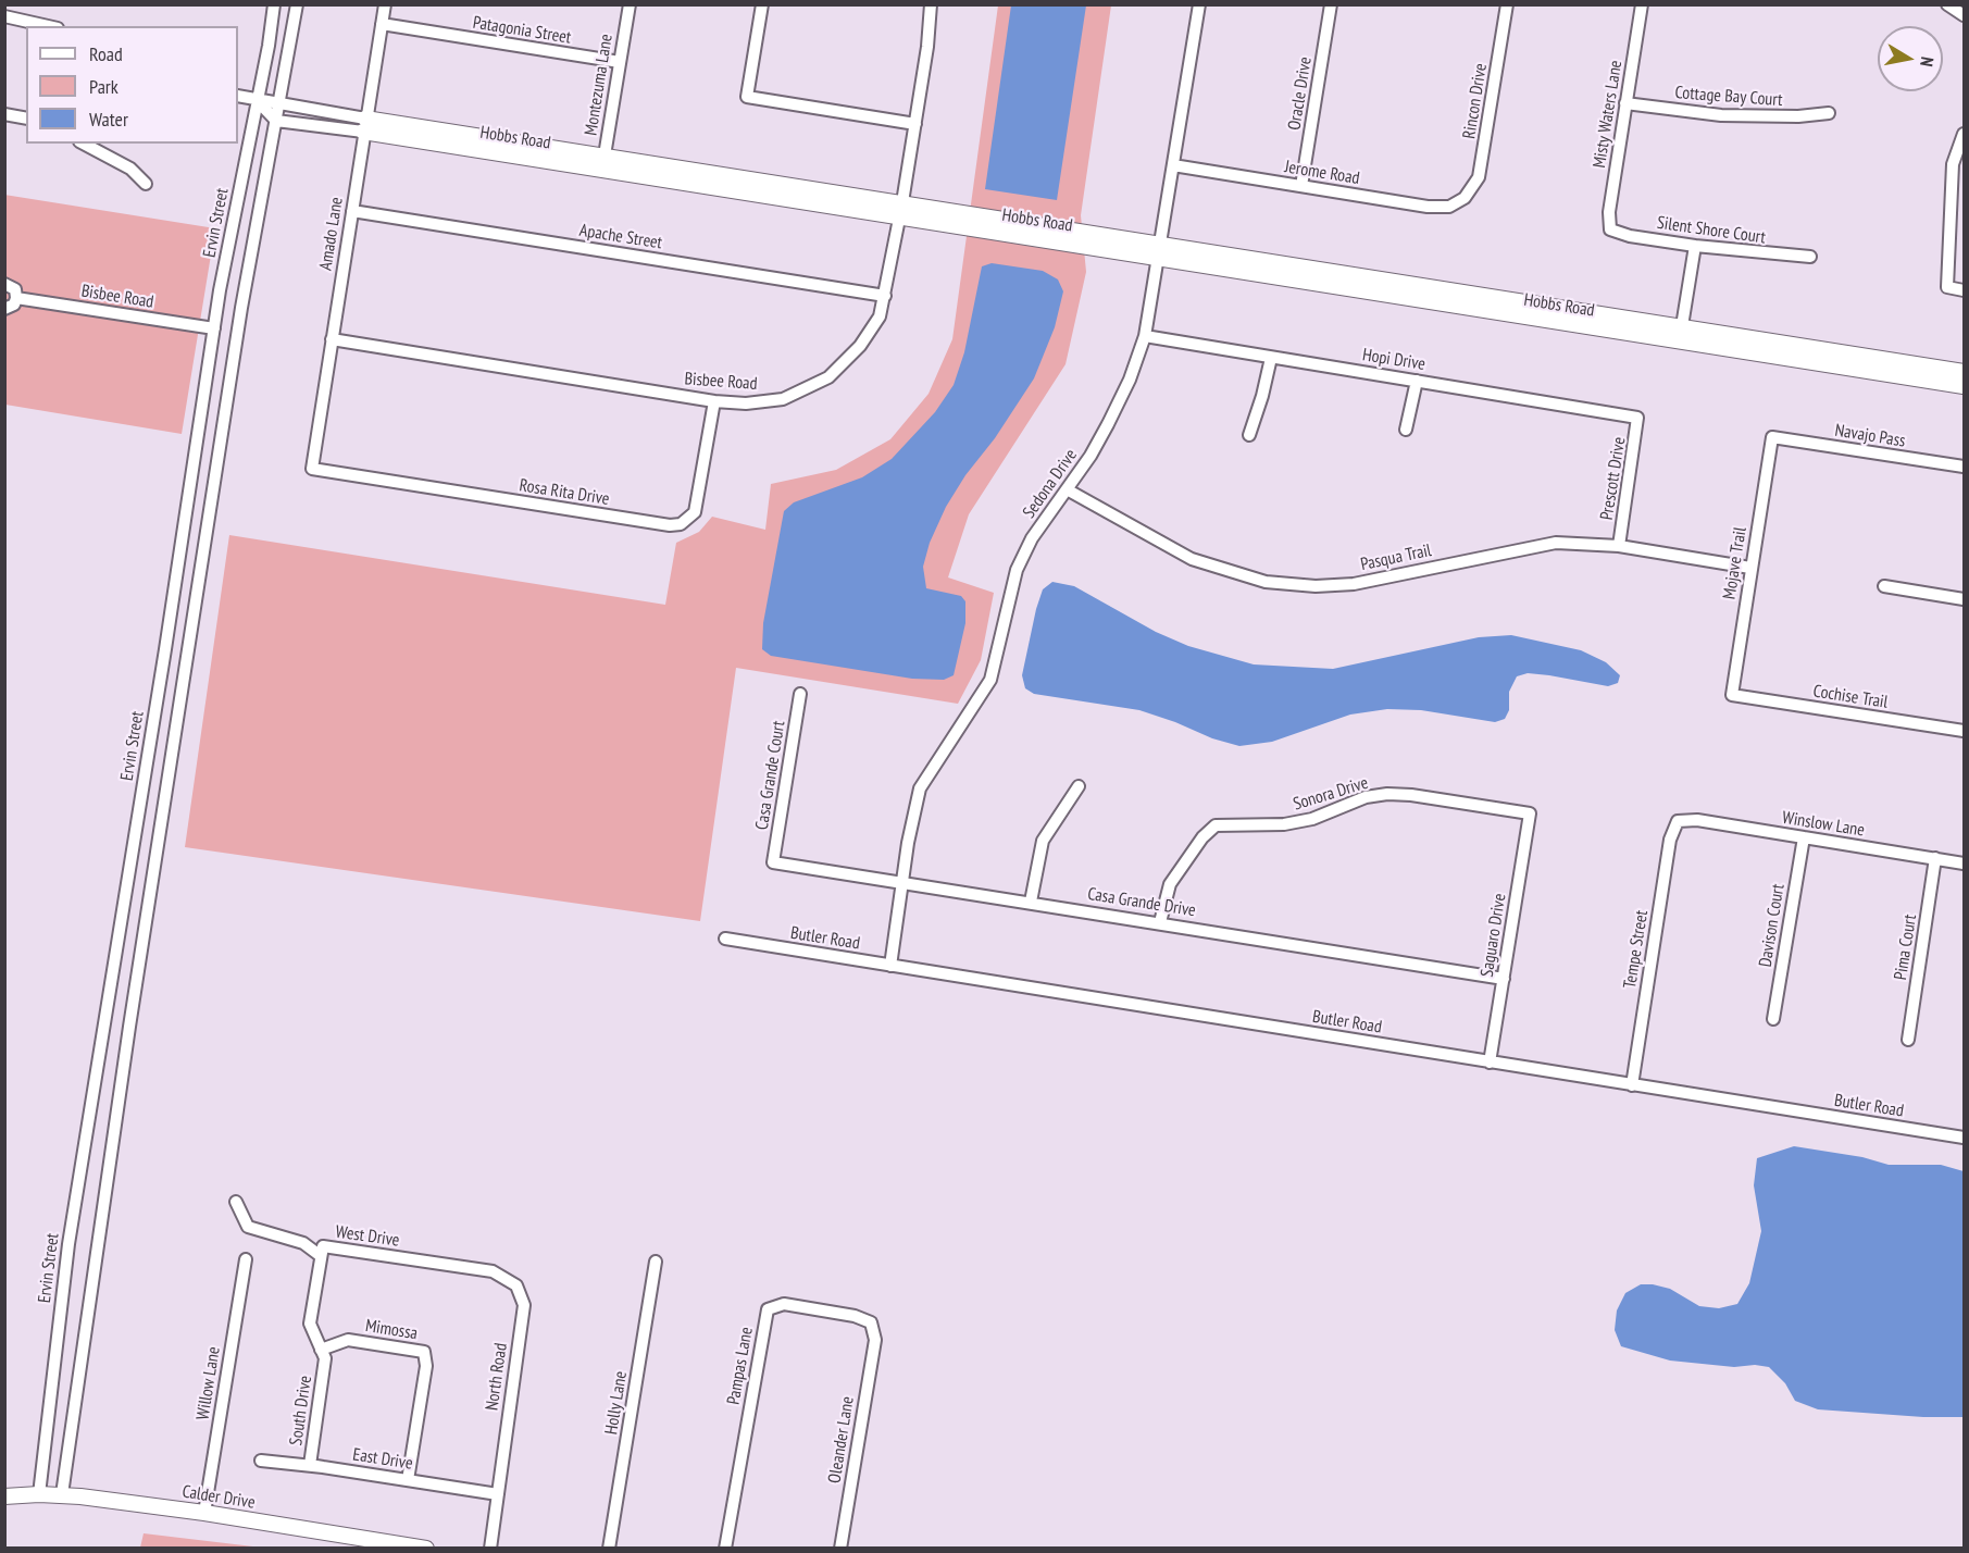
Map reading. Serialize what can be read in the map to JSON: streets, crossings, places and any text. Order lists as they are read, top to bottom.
{
  "streets": {
    "street": [
      "Patagonia Street",
      "Montezuma Lane",
      "Oracle Drive",
      "Cottage Bay Court",
      "Rincon Drive",
      "Misty Waters Lane",
      "Hobbs Road",
      "Jerome Road",
      "Ervin Street",
      "Silent Shore Court",
      "Amado Lane",
      "Apache Street",
      "Bisbee Road",
      "Hopi Drive",
      "Navajo Pass",
      "Prescott Drive",
      "Sedona Drive",
      "Rosa Rita Drive",
      "Pasqua Trail",
      "Mojave Trail",
      "Cochise Trail",
      "Casa Grande Court",
      "Sonora Drive",
      "Winslow Lane",
      "Casa Grande Drive",
      "Davison Court",
      "Saguaro Drive",
      "Butler Road",
      "Pima Court",
      "Tempe Street",
      "West Drive",
      "Mimossa",
      "Pampas Lane",
      "North Road",
      "Willow Lane",
      "Holly Lane",
      "South Drive",
      "Oleander Lane",
      "East Drive",
      "Calder Drive"
    ]
  },
  "crossings": [
    ["Patagonia Street", "Montezuma Lane"],
    ["Patagonia Street", "Amado Lane"],
    ["Montezuma Lane", "Hobbs Road"],
    ["Oracle Drive", "Jerome Road"],
    ["Cottage Bay Court", "Misty Waters Lane"],
    ["Rincon Drive", "Jerome Road"],
    ["Misty Waters Lane", "Silent Shore Court"],
    ["Hobbs Road", "Ervin Street"],
    ["Hobbs Road", "Amado Lane"],
    ["Hobbs Road", "Bisbee Road"],
    ["Hobbs Road", "Sedona Drive"],
    ["Jerome Road", "Sedona Drive"],
    ["Ervin Street", "Bisbee Road"],
    ["Ervin Street", "Calder Drive"],
    ["Amado Lane", "Apache Street"],
    ["Amado Lane", "Bisbee Road"],
    ["Amado Lane", "Rosa Rita Drive"],
    ["Apache Street", "Bisbee Road"],
    ["Bisbee Road", "Rosa Rita Drive"],
    ["Hopi Drive", "Prescott Drive"],
    ["Hopi Drive", "Sedona Drive"],
    ["Navajo Pass", "Mojave Trail"],
    ["Prescott Drive", "Pasqua Trail"],
    ["Sedona Drive", "Pasqua Trail"],
    ["Sedona Drive", "Casa Grande Drive"],
    ["Sedona Drive", "Butler Road"],
    ["Pasqua Trail", "Mojave Trail"],
    ["Mojave Trail", "Cochise Trail"],
    ["Casa Grande Court", "Casa Grande Drive"],
    ["Sonora Drive", "Casa Grande Drive"],
    ["Sonora Drive", "Saguaro Drive"],
    ["Winslow Lane", "Davison Court"],
    ["Winslow Lane", "Pima Court"],
    ["Winslow Lane", "Tempe Street"],
    ["Casa Grande Drive", "Saguaro Drive"],
    ["Saguaro Drive", "Butler Road"],
    ["Butler Road", "Tempe Street"],
    ["West Drive", "North Road"],
    ["Mimossa", "South Drive"],
    ["Mimossa", "East Drive"],
    ["Pampas Lane", "Oleander Lane"],
    ["North Road", "East Drive"],
    ["Willow Lane", "Calder Drive"],
    ["South Drive", "East Drive"]
  ],
  "legend": ["Road", "Park", "Water"],
  "north": "right"
}
